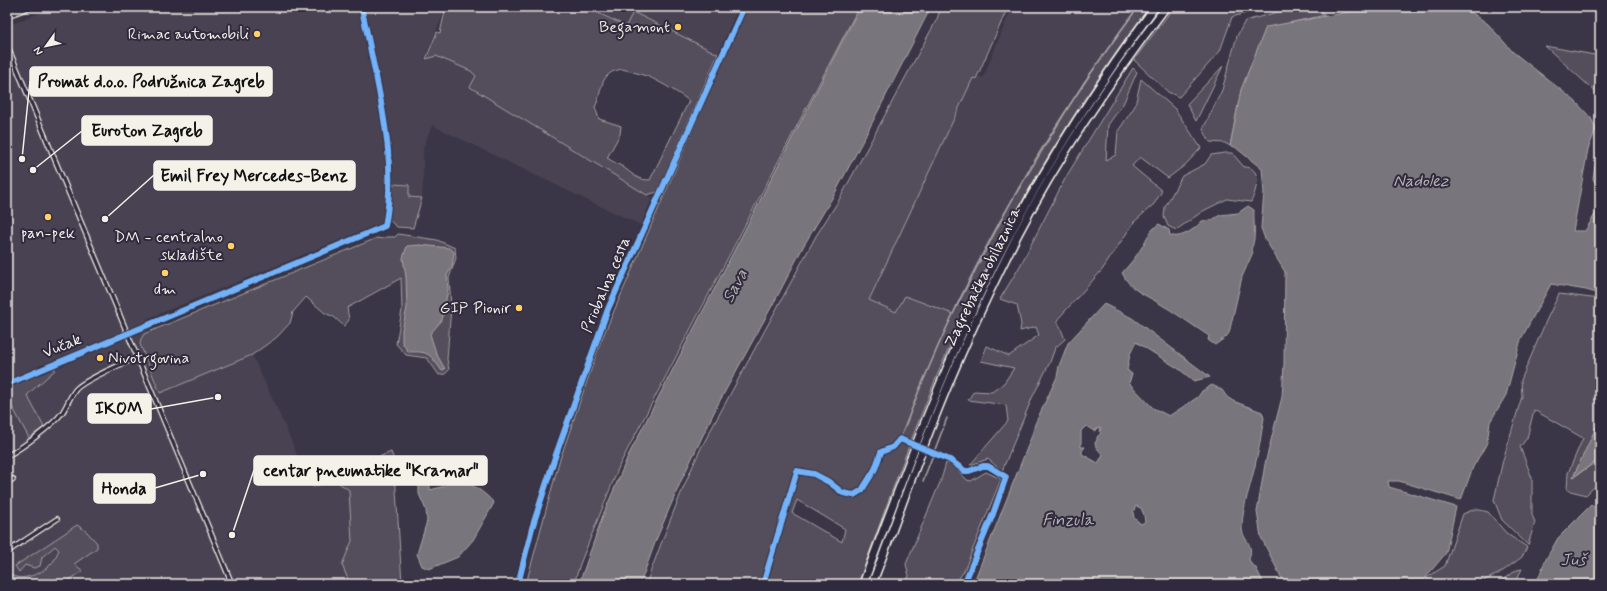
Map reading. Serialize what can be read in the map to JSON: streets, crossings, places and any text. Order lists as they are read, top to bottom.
{
  "streets": {
    "highway": ["Zagrebačka obilaznica"],
    "street": ["Priobalna cesta", "Vučak"]
  },
  "water": [
    "Nadolez",
    "Sava",
    "Finzula",
    "Juš"
  ],
  "places": [
    "Begamont",
    "Rimac automobili",
    "Promat d.o.o. Podružnica Zagreb",
    "Euroton Zagreb",
    "pan-pek",
    "Emil Frey Mercedes-Benz",
    "DM - centralno skladište",
    "dm",
    "GIP Pionir",
    "Nivotrgovina",
    "IKOM",
    "Honda",
    "centar pneumatike \"Kramar\""
  ],
  "north": "bottom left"
}
